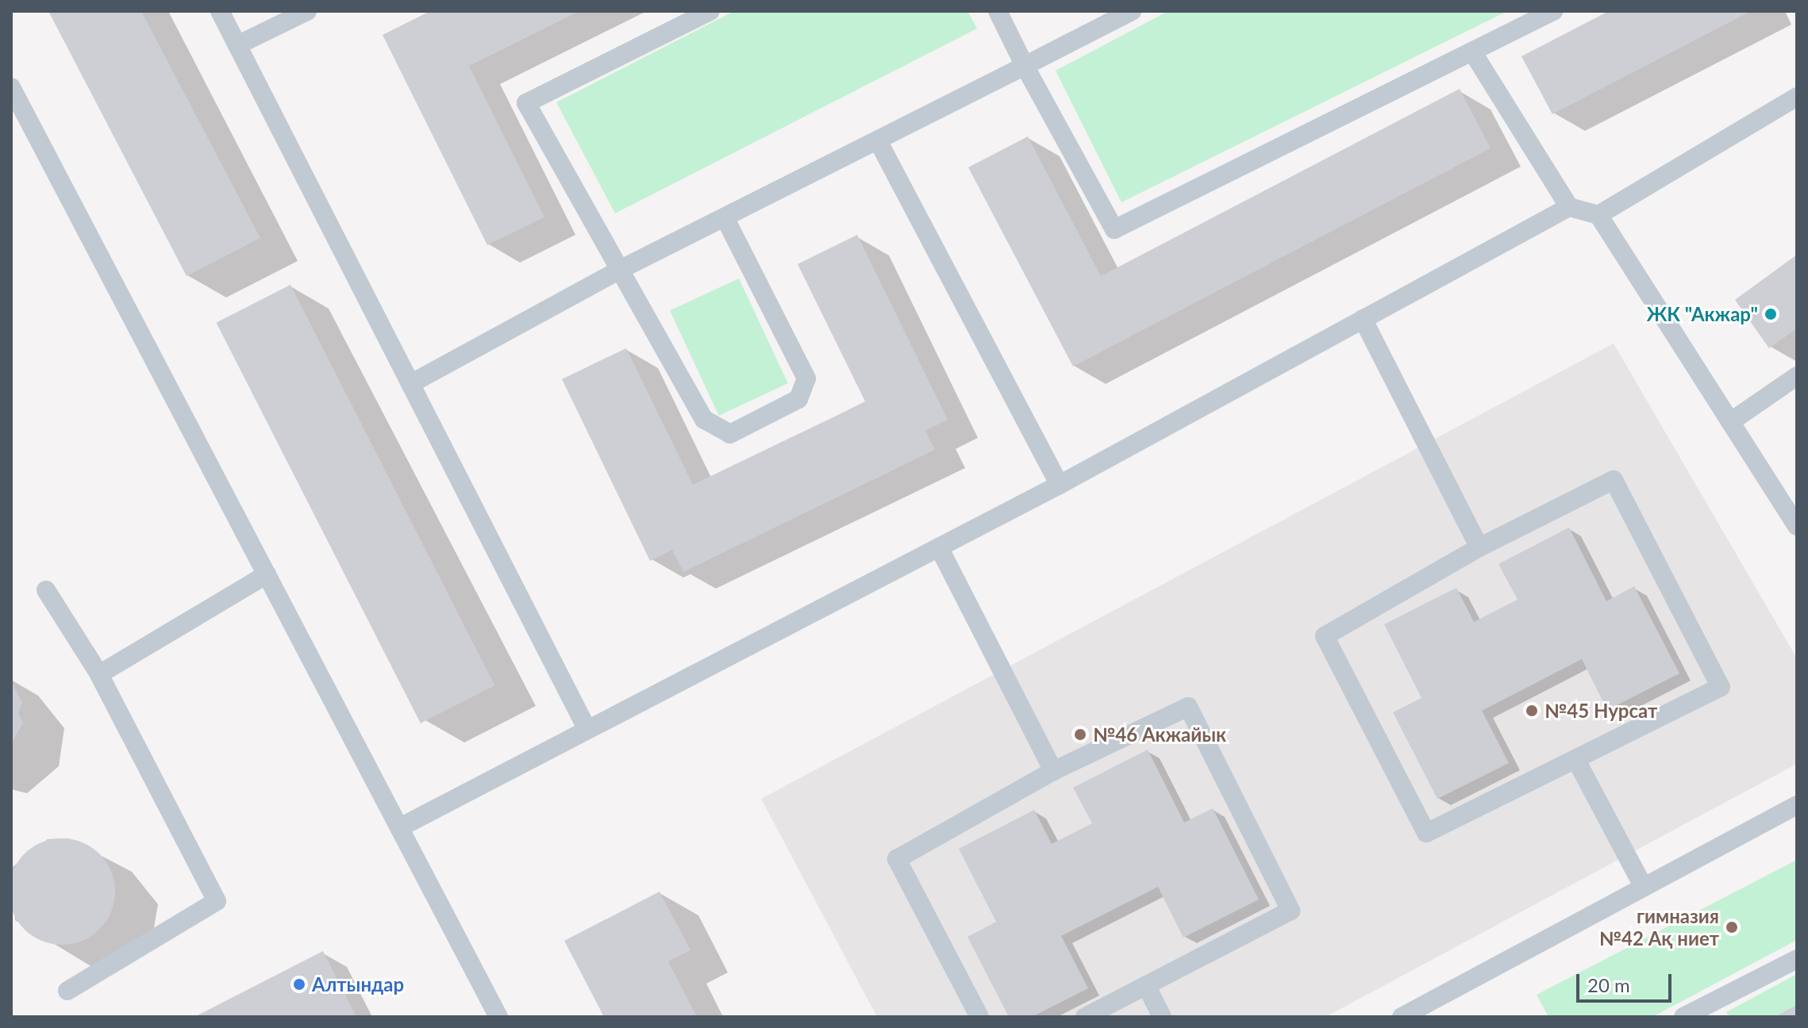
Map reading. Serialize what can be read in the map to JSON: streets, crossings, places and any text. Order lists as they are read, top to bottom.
{
  "places": [
    "ЖК \"Акжар\"",
    "№45 Нурсат",
    "№46 Акжайык",
    "гимназия №42 Ақ ниет",
    "Алтындар"
  ],
  "scale_bar": "20 m"
}
